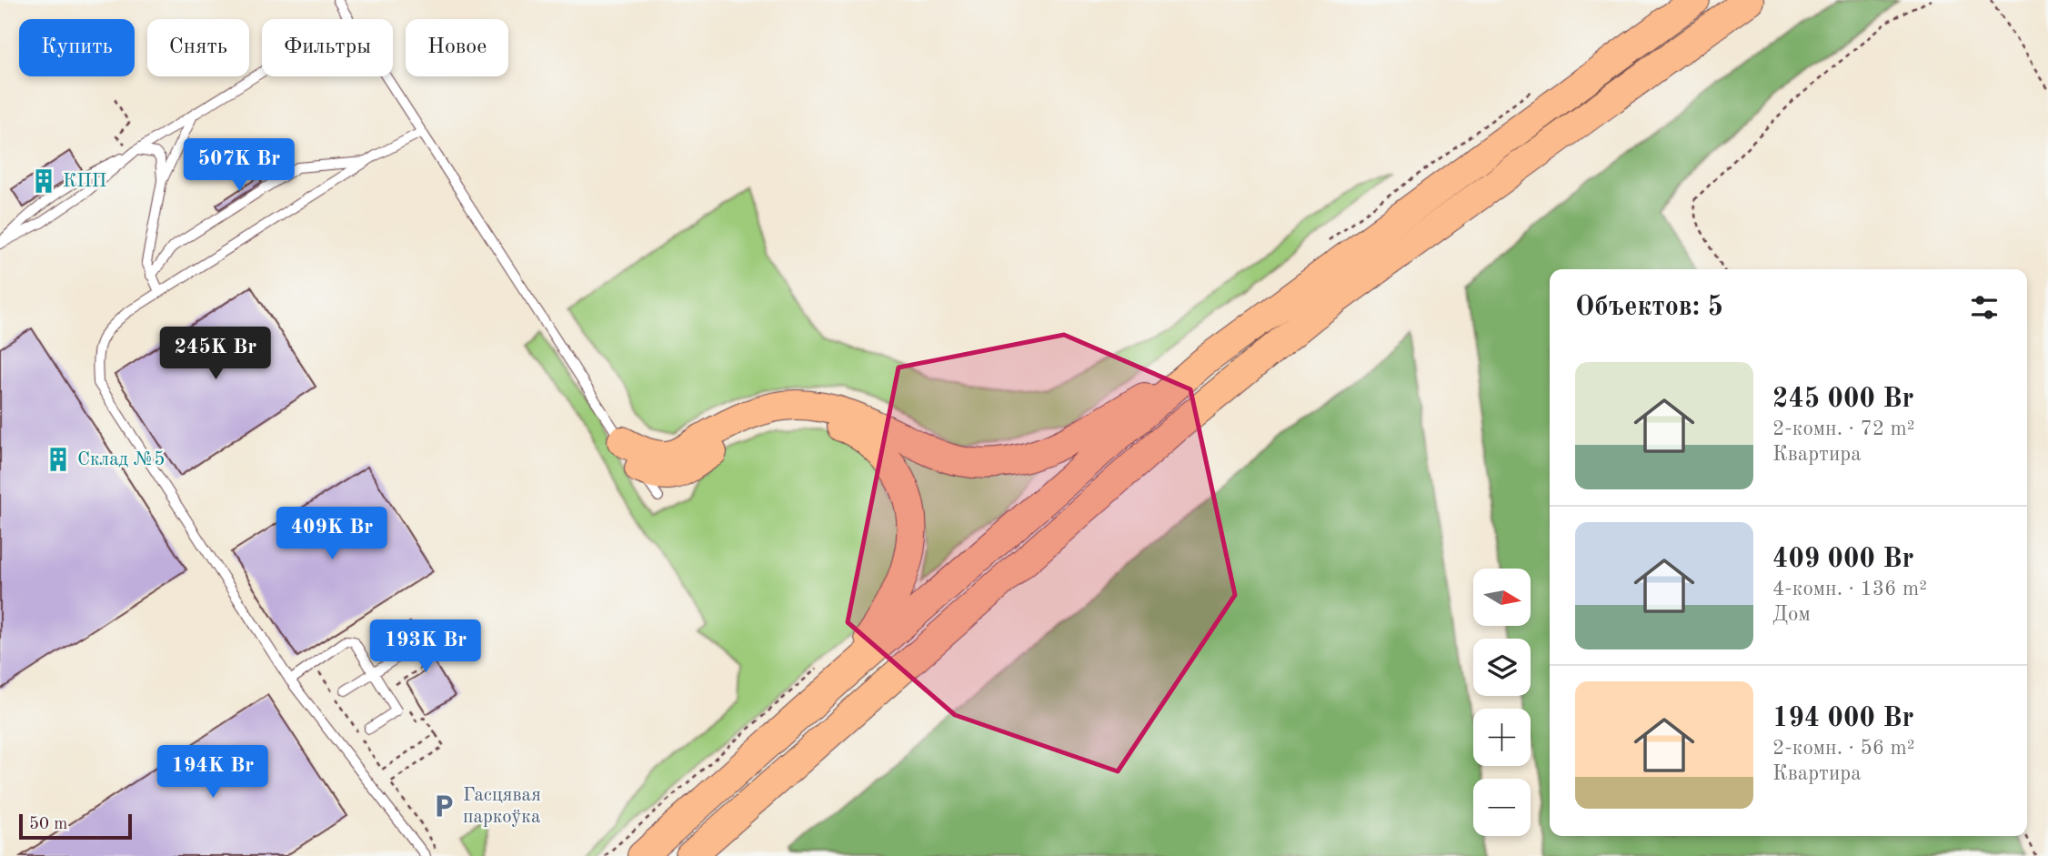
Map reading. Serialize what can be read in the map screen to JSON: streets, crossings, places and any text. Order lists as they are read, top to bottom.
{
  "places": {
    "building": ["КПП", "Склад №5"],
    "parking": ["Гасцявая паркоўка"]
  },
  "scale_bar": "50 m",
  "north": "right",
  "page": {
    "chip": [
      "Купить",
      "Снять",
      "Фильтры",
      "Новое"
    ],
    "price": [
      "507K Br",
      "245K Br",
      "409K Br",
      "193K Br",
      "194K Br"
    ],
    "heading": "Объектов: 5",
    "list": [
      {
        "name": "245 000 Br",
        "note": "2-комн. · 72 m² · Квартира"
      },
      {
        "name": "409 000 Br",
        "note": "4-комн. · 136 m² · Дом"
      },
      {
        "name": "194 000 Br",
        "note": "2-комн. · 56 m² · Квартира"
      }
    ],
    "map_buttons": ["+", "−"],
    "scale": "50 m"
  }
}
